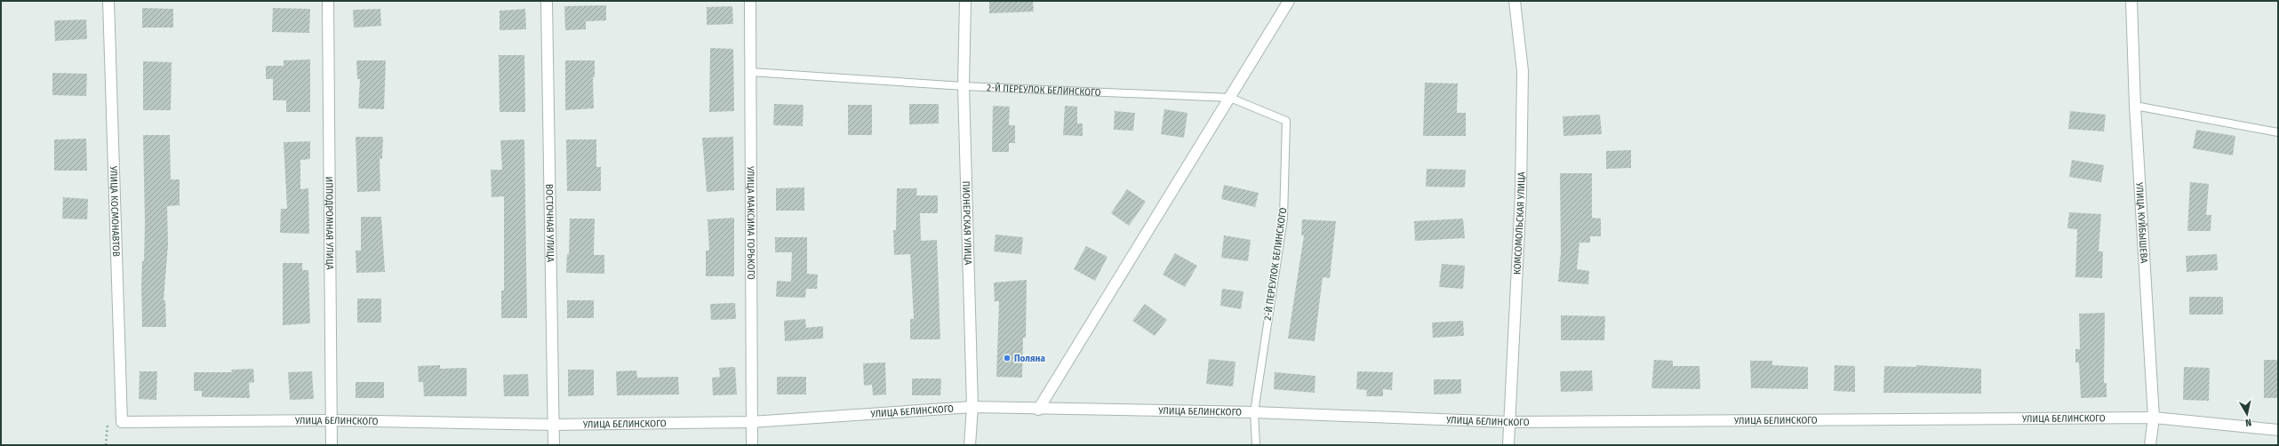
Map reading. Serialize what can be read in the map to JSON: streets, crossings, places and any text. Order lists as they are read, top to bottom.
{
  "streets": {
    "street": [
      "УЛИЦА КОСМОНАВТОВ",
      "ИППОДРОМНАЯ УЛИЦА",
      "ВОСТОЧНАЯ УЛИЦА",
      "УЛИЦА МАКСИМА ГОРЬКОГО",
      "ПИОНЕРСКАЯ УЛИЦА",
      "КОМСОМОЛЬСКАЯ УЛИЦА",
      "УЛИЦА КУЙБЫШЕВА",
      "УЛИЦА БЕЛИНСКОГО"
    ],
    "lane": ["2-Й ПЕРЕУЛОК БЕЛИНСКОГО"]
  },
  "crossings": [
    ["2-Й ПЕРЕУЛОК БЕЛИНСКОГО", "УЛИЦА МАКСИМА ГОРЬКОГО"],
    ["2-Й ПЕРЕУЛОК БЕЛИНСКОГО", "ПИОНЕРСКАЯ УЛИЦА"],
    ["2-Й ПЕРЕУЛОК БЕЛИНСКОГО", "УЛИЦА БЕЛИНСКОГО"],
    ["УЛИЦА КОСМОНАВТОВ", "УЛИЦА БЕЛИНСКОГО"],
    ["ИППОДРОМНАЯ УЛИЦА", "УЛИЦА БЕЛИНСКОГО"],
    ["ВОСТОЧНАЯ УЛИЦА", "УЛИЦА БЕЛИНСКОГО"],
    ["УЛИЦА МАКСИМА ГОРЬКОГО", "УЛИЦА БЕЛИНСКОГО"],
    ["ПИОНЕРСКАЯ УЛИЦА", "УЛИЦА БЕЛИНСКОГО"],
    ["КОМСОМОЛЬСКАЯ УЛИЦА", "УЛИЦА БЕЛИНСКОГО"],
    ["УЛИЦА КУЙБЫШЕВА", "УЛИЦА БЕЛИНСКОГО"]
  ],
  "places": ["Поляна"],
  "north": "bottom"
}
